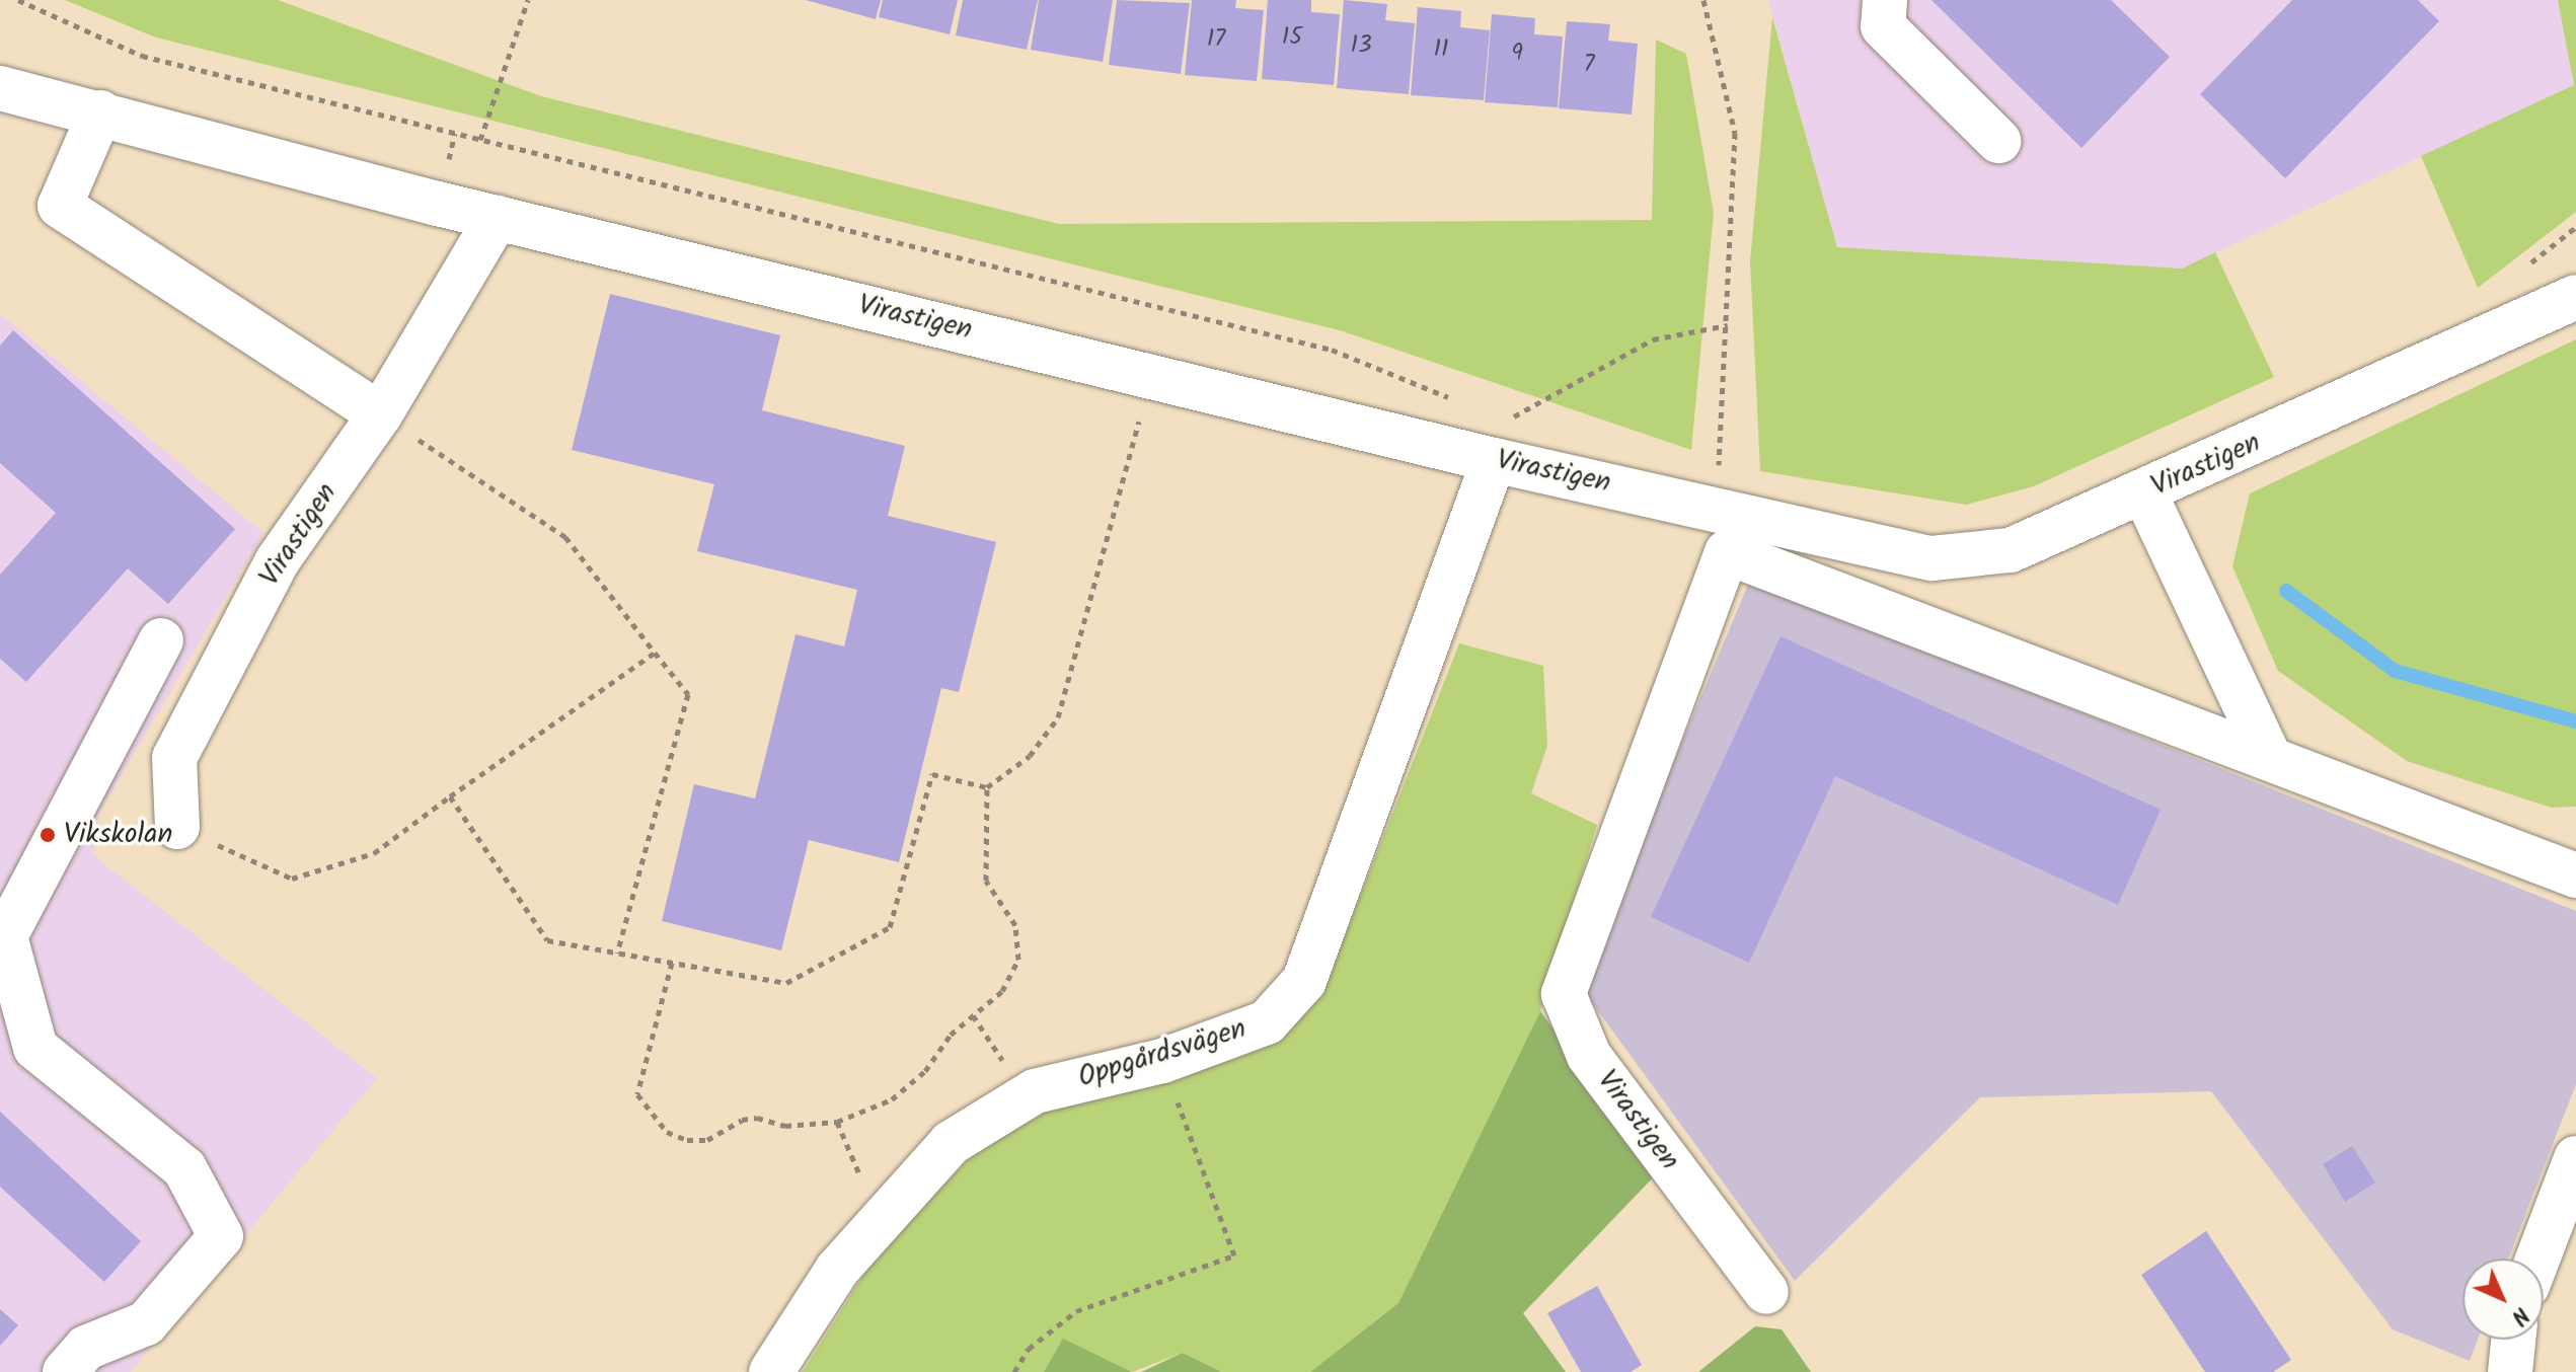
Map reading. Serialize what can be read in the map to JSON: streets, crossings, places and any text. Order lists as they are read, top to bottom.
{
  "streets": {
    "street": ["Virastigen", "Oppgårdsvägen"]
  },
  "crossings": [
    ["Virastigen", "Oppgårdsvägen"]
  ],
  "places": ["Vikskolan"],
  "house_numbers": [
    "15",
    "17",
    "13",
    "11",
    "9",
    "7"
  ],
  "north": "bottom right"
}
